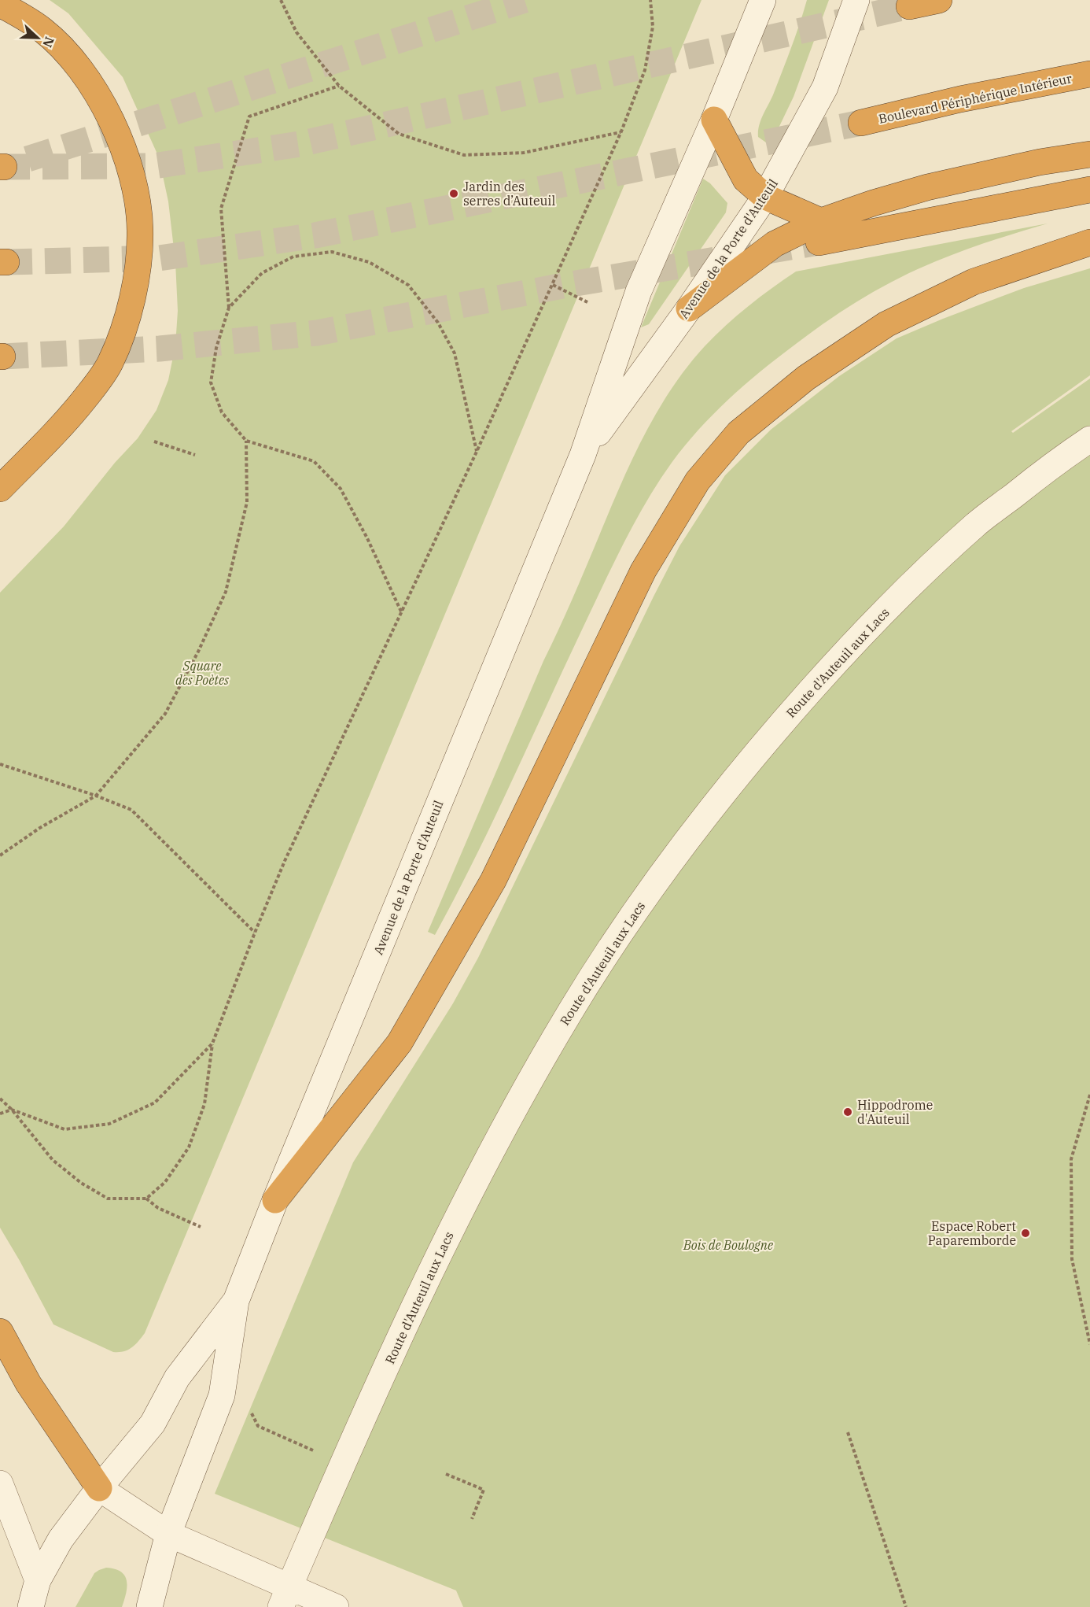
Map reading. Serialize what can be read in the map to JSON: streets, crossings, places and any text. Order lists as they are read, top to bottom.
{
  "streets": {
    "highway": ["Boulevard Périphérique Intérieur"],
    "main road": ["Avenue de la Porte d'Auteuil", "Route d'Auteuil aux Lacs"]
  },
  "parks": ["Square des Poètes", "Bois de Boulogne"],
  "places": ["Jardin des serres d’Auteuil", "Hippodrome d'Auteuil", "Espace Robert Paparemborde"],
  "north": "right"
}
